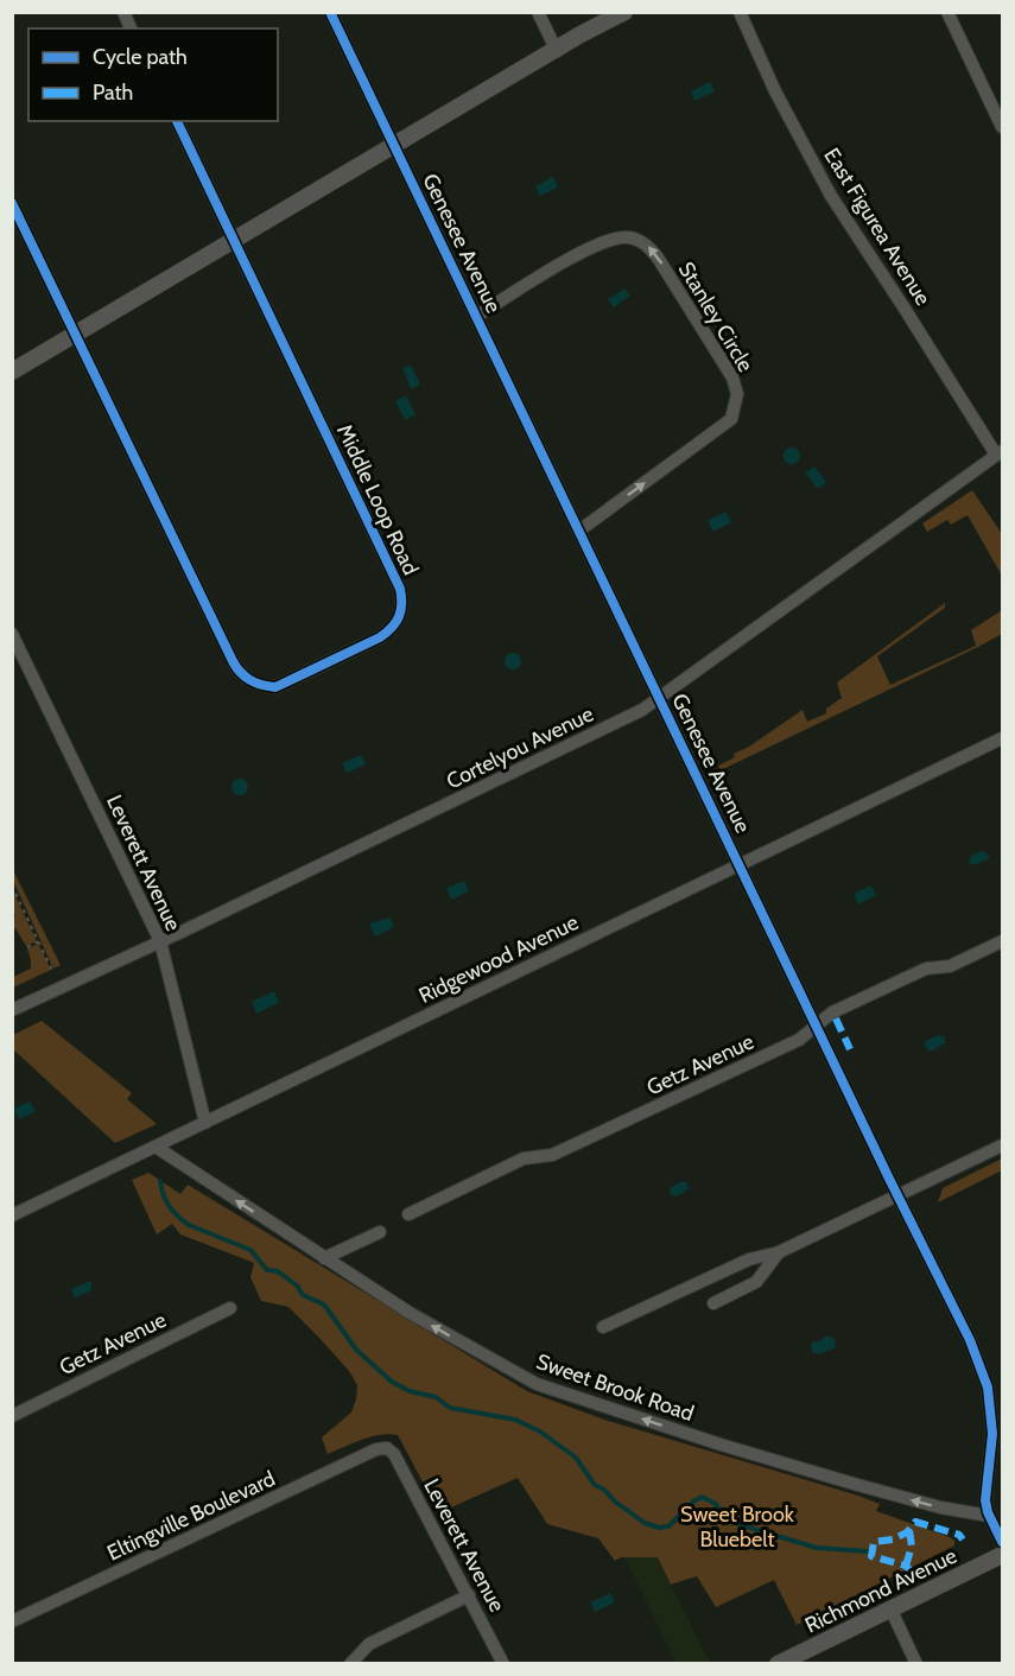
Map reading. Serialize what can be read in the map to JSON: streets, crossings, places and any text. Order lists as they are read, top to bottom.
{
  "streets": {
    "street": [
      "East Figurea Avenue",
      "Genesee Avenue",
      "Stanley Circle",
      "Middle Loop Road",
      "Cortelyou Avenue",
      "Leverett Avenue",
      "Ridgewood Avenue",
      "Getz Avenue",
      "Sweet Brook Road",
      "Eltingville Boulevard",
      "Richmond Avenue"
    ]
  },
  "crossings": [
    ["East Figurea Avenue", "Cortelyou Avenue"],
    ["Genesee Avenue", "Stanley Circle"],
    ["Genesee Avenue", "Cortelyou Avenue"],
    ["Genesee Avenue", "Ridgewood Avenue"],
    ["Genesee Avenue", "Getz Avenue"],
    ["Genesee Avenue", "Sweet Brook Road"],
    ["Cortelyou Avenue", "Leverett Avenue"],
    ["Leverett Avenue", "Ridgewood Avenue"],
    ["Leverett Avenue", "Eltingville Boulevard"],
    ["Ridgewood Avenue", "Sweet Brook Road"]
  ],
  "one_way": ["Sweet Brook Road"],
  "parks": ["Sweet Brook Bluebelt"],
  "legend": ["Cycle path", "Path"]
}
